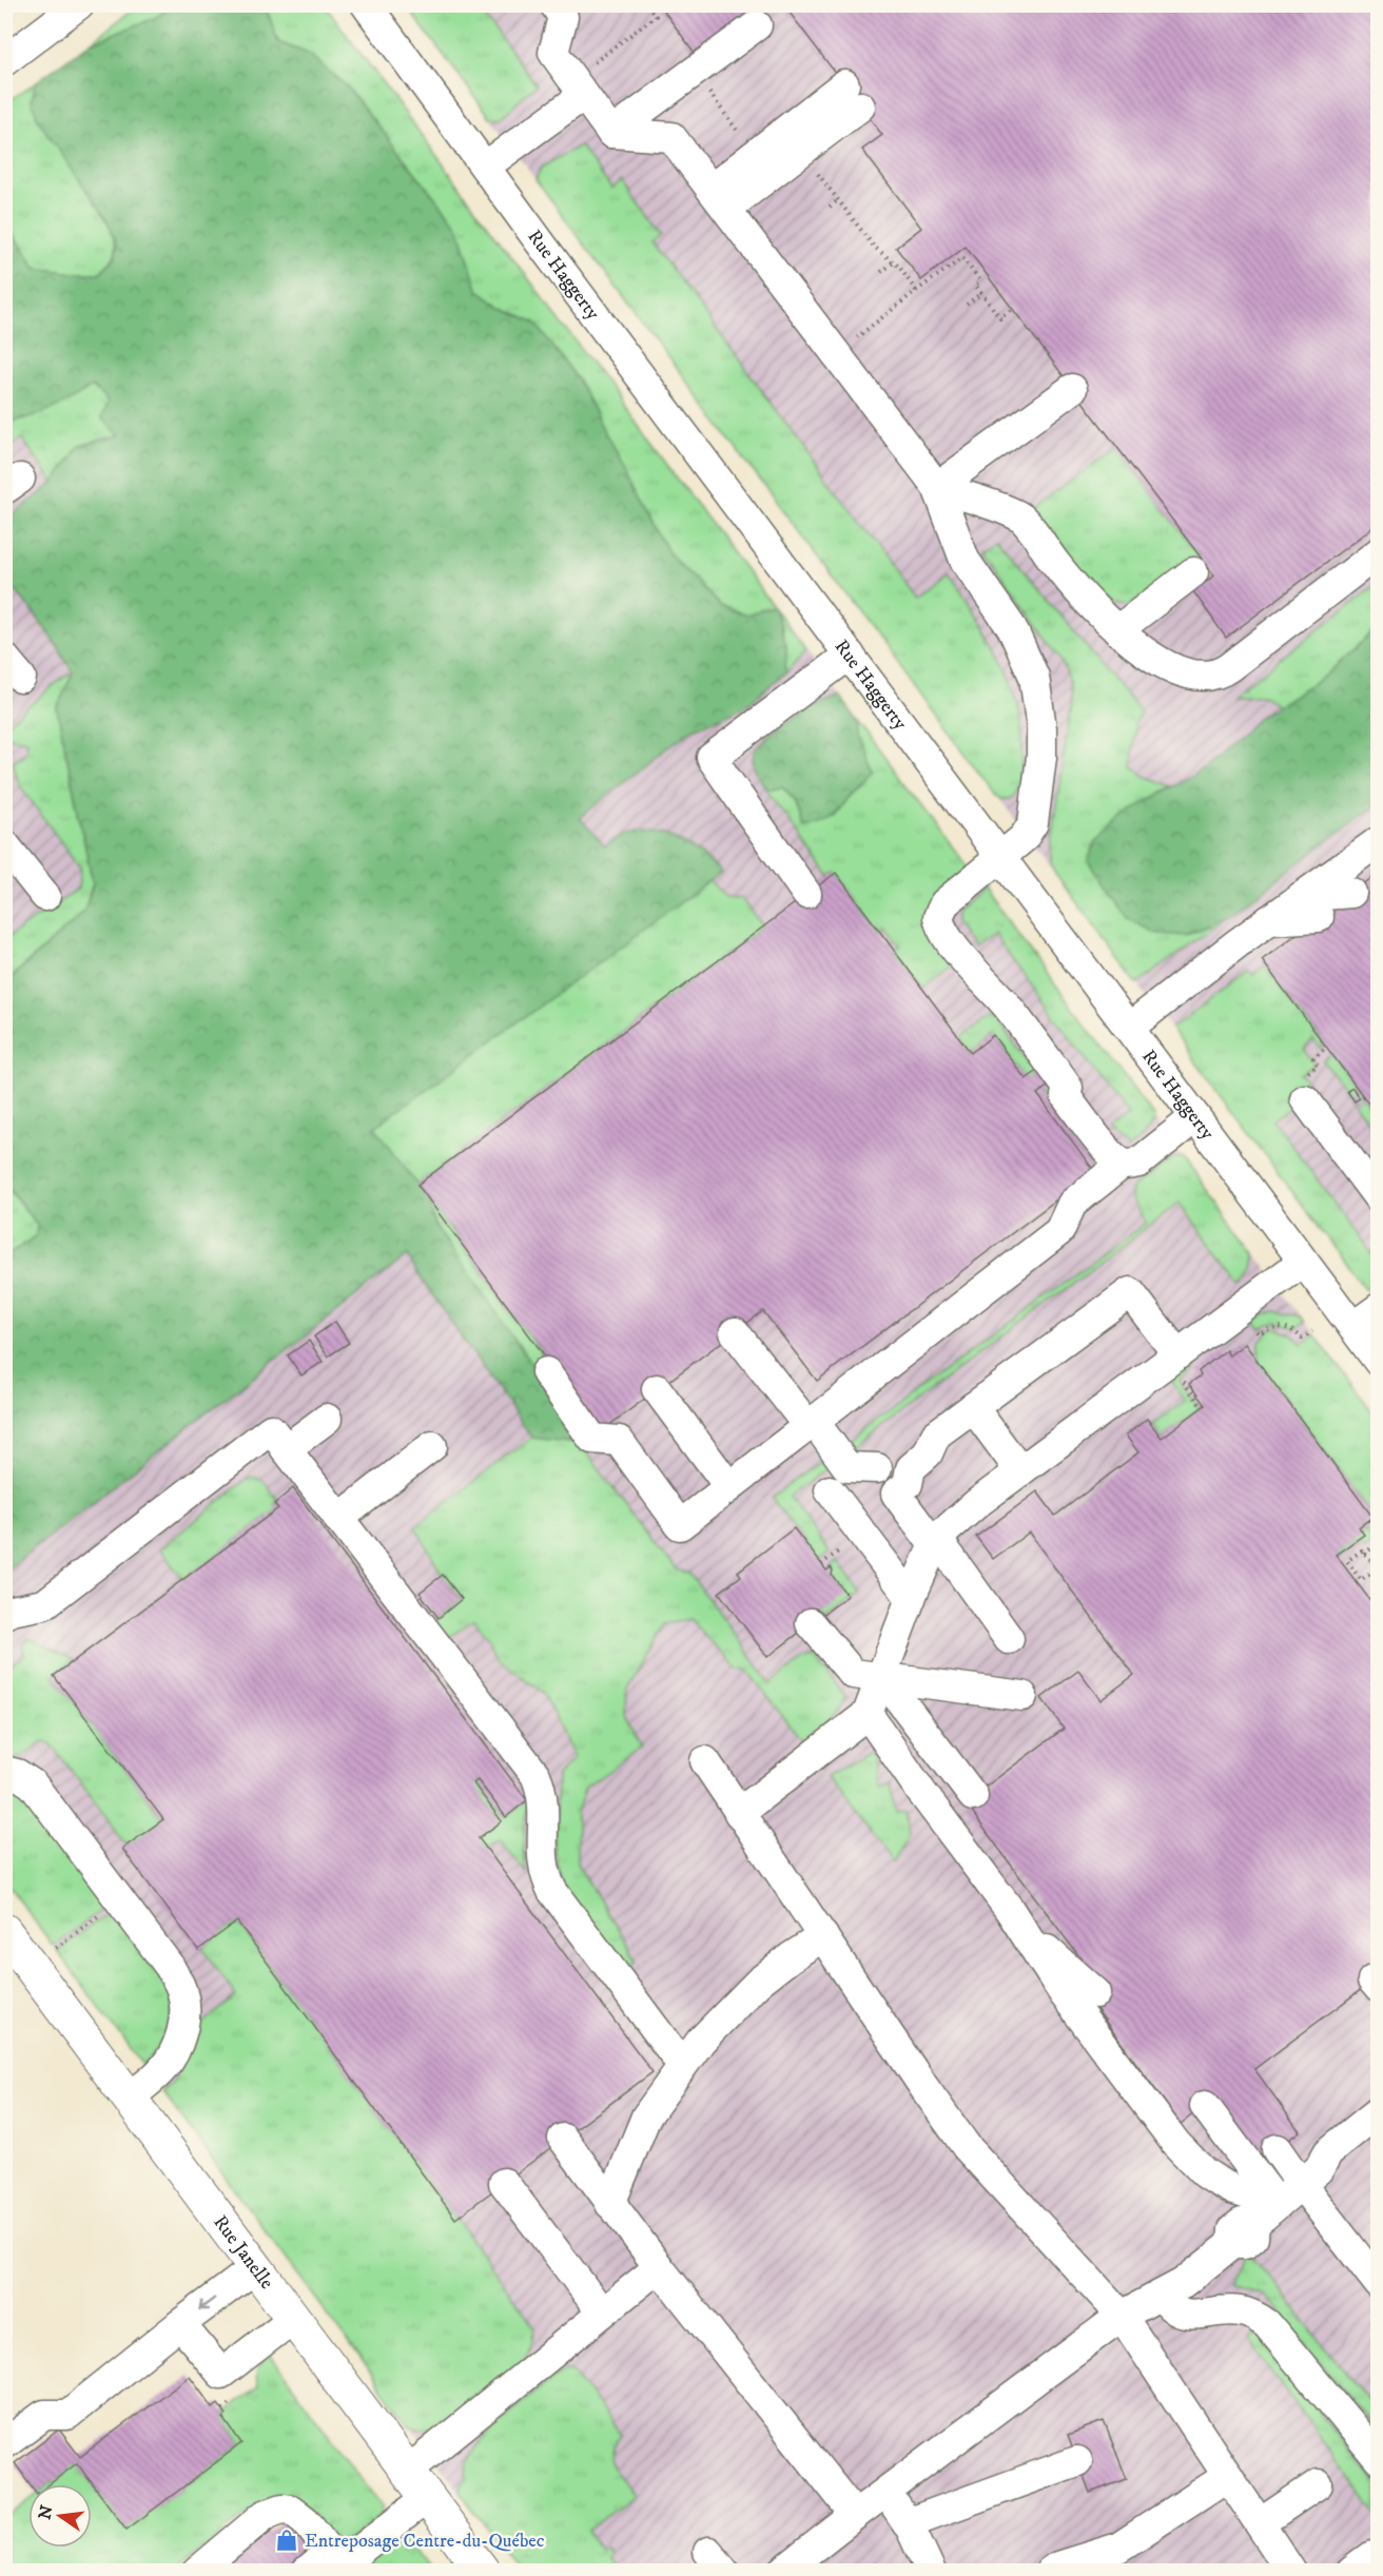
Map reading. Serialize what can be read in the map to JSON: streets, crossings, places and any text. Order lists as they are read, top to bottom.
{
  "streets": {
    "main road": ["Rue Janelle"],
    "street": ["Rue Haggerty"]
  },
  "places": {
    "shop": ["Entreposage Centre-du-Québec"]
  },
  "north": "left"
}
